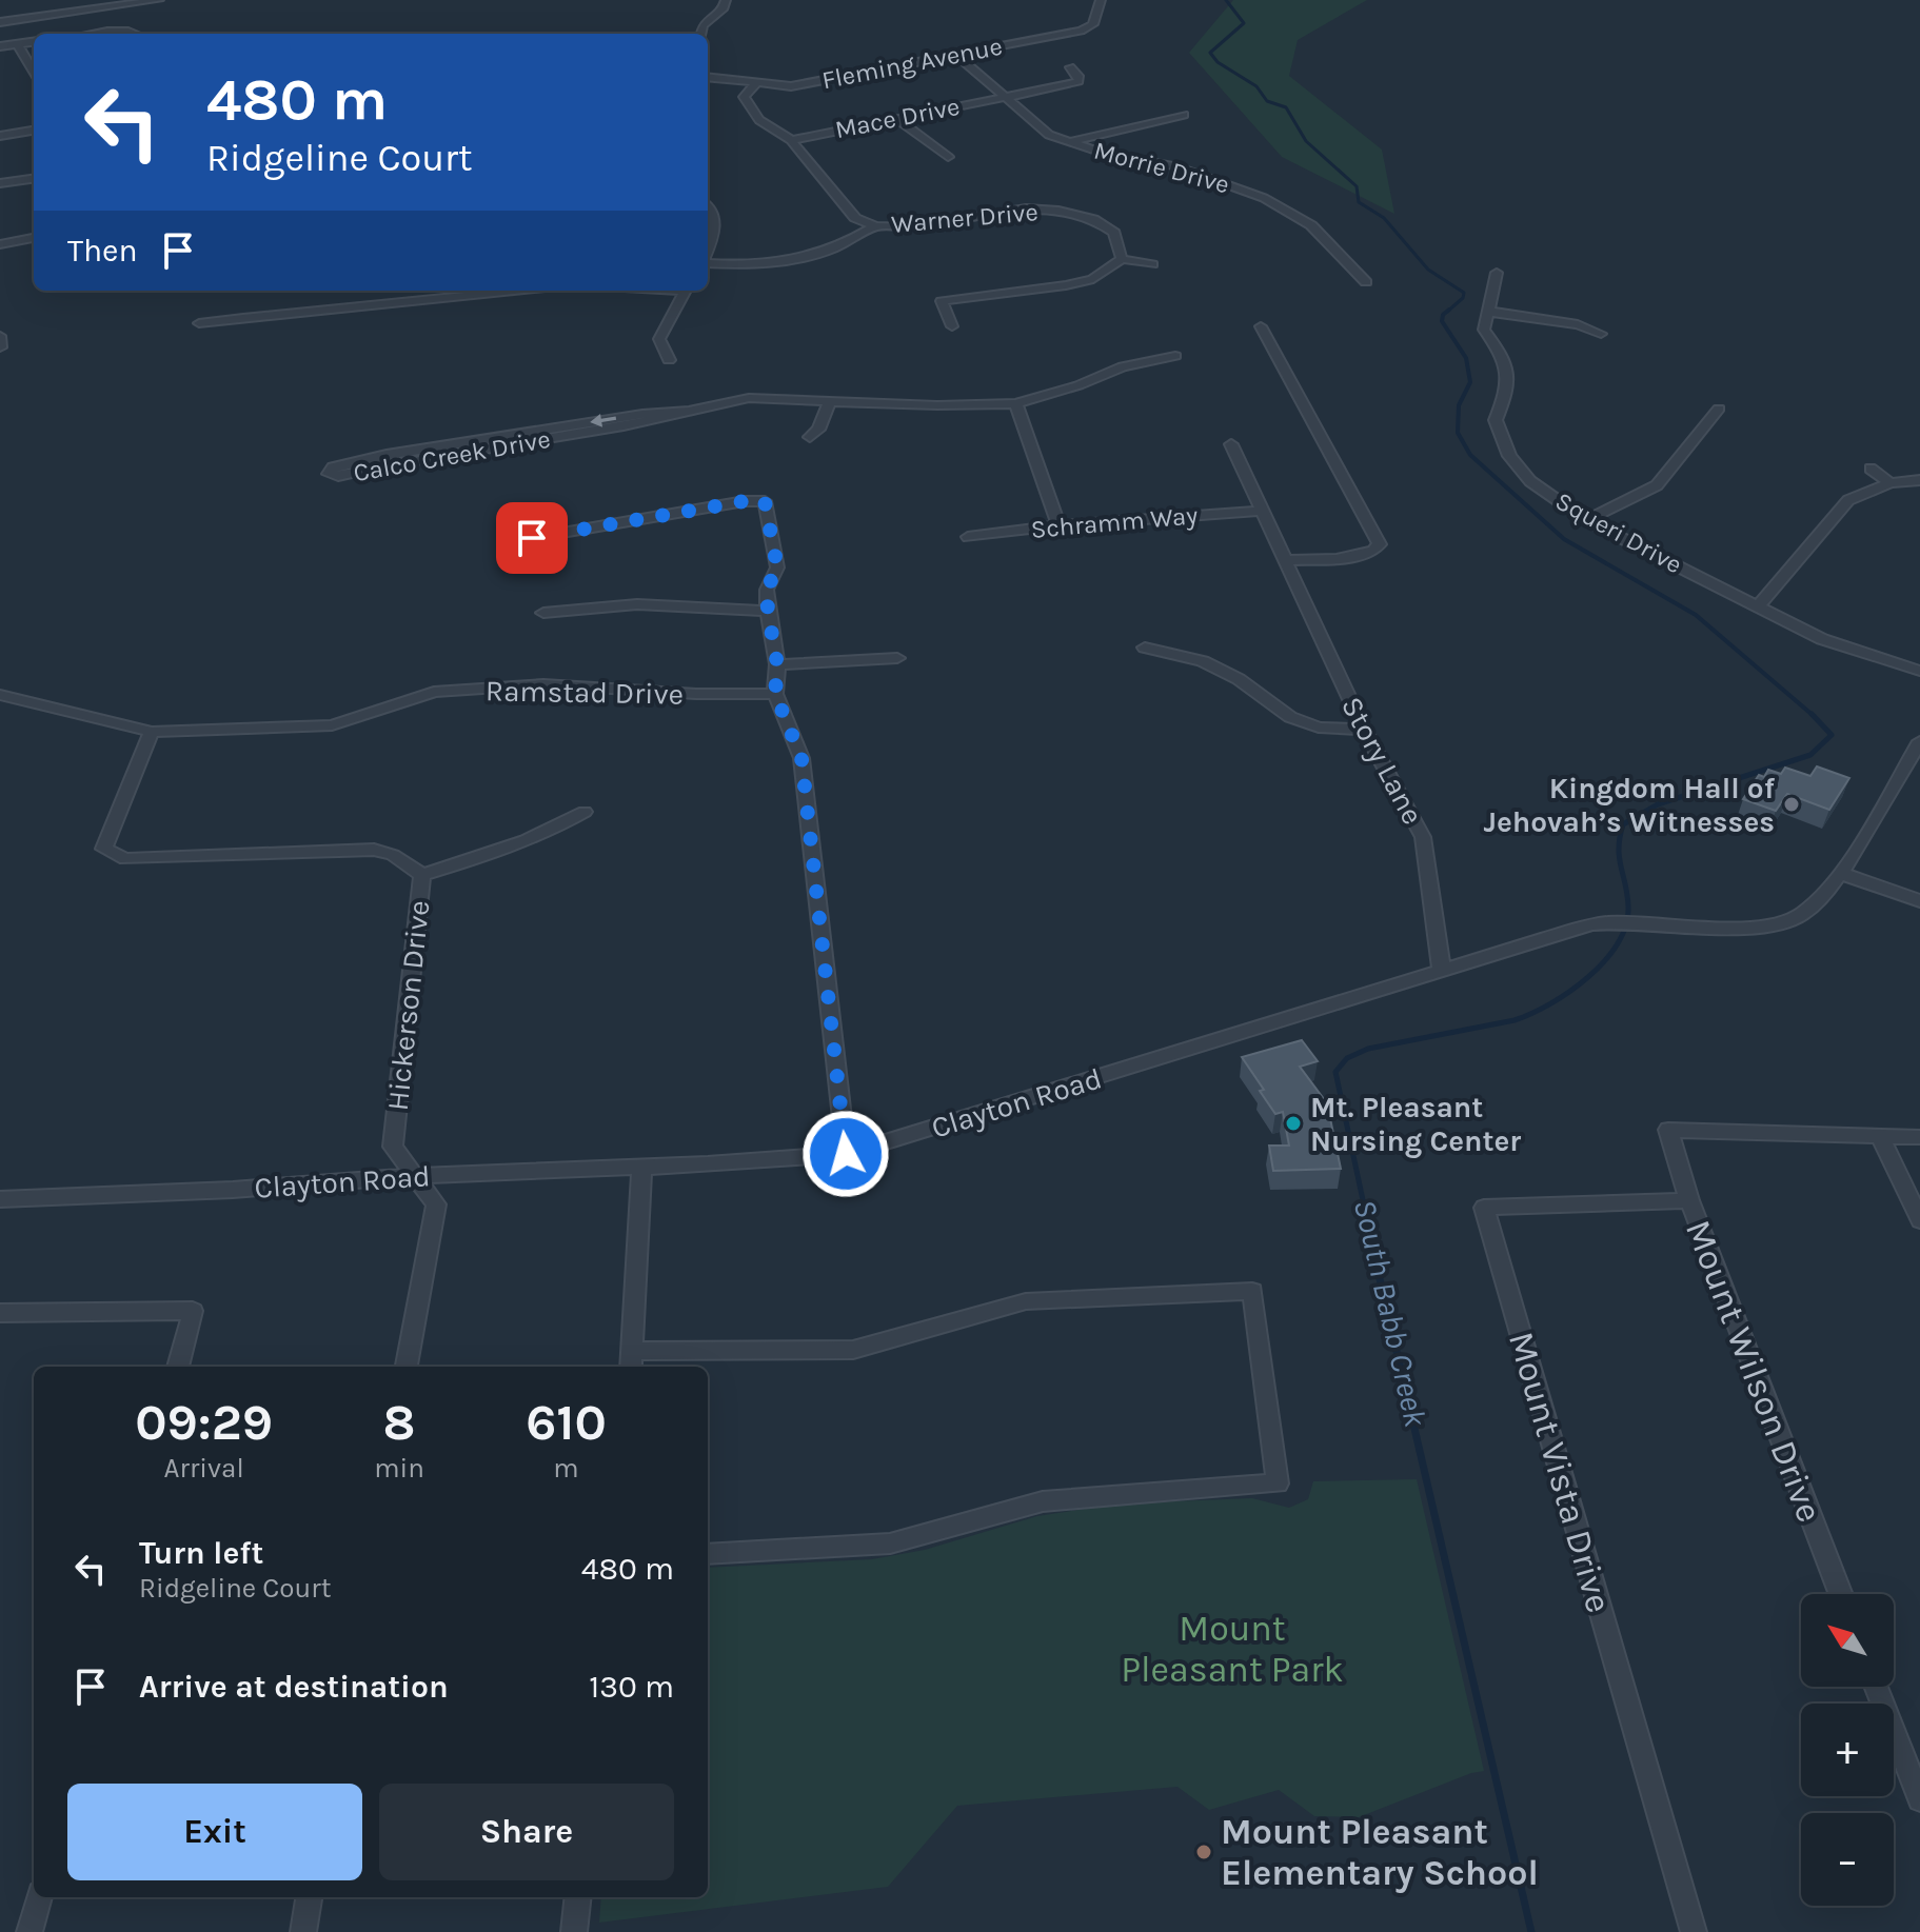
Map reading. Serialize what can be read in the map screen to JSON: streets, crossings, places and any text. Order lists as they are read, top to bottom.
{
  "streets": {
    "street": [
      "Fleming Avenue",
      "Mace Drive",
      "Morrie Drive",
      "Warner Drive",
      "Calco Creek Drive",
      "Schramm Way",
      "Squeri Drive",
      "Ramstad Drive",
      "Story Lane",
      "Hickerson Drive",
      "Clayton Road",
      "Mount Wilson Drive",
      "Mount Vista Drive"
    ]
  },
  "crossings": [
    ["Fleming Avenue", "Morrie Drive"],
    ["Fleming Avenue", "Warner Drive"],
    ["Mace Drive", "Morrie Drive"],
    ["Mace Drive", "Warner Drive"],
    ["Schramm Way", "Story Lane"],
    ["Ramstad Drive", "Hickerson Drive"],
    ["Story Lane", "Clayton Road"],
    ["Hickerson Drive", "Clayton Road"],
    ["Mount Wilson Drive", "Mount Vista Drive"]
  ],
  "water": ["South Babb Creek"],
  "parks": ["Mount Pleasant Park"],
  "places": ["Kingdom Hall of Jehovah’s Witnesses", "Mt. Pleasant Nursing Center", "Mount Pleasant Elementary School"],
  "north": "top left",
  "page": {
    "turn": ["480 m", "Ridgeline Court"],
    "then": "Then",
    "eta": [
      "09:29",
      "Arrival",
      "8",
      "min",
      "610",
      "m"
    ],
    "list": [
      {
        "name": "Turn left",
        "note": "Ridgeline Court",
        "value": "480 m"
      },
      {
        "name": "Arrive at destination",
        "value": "130 m"
      }
    ],
    "map_buttons": ["+", "−"],
    "buttons": ["Exit", "Share"]
  }
}
